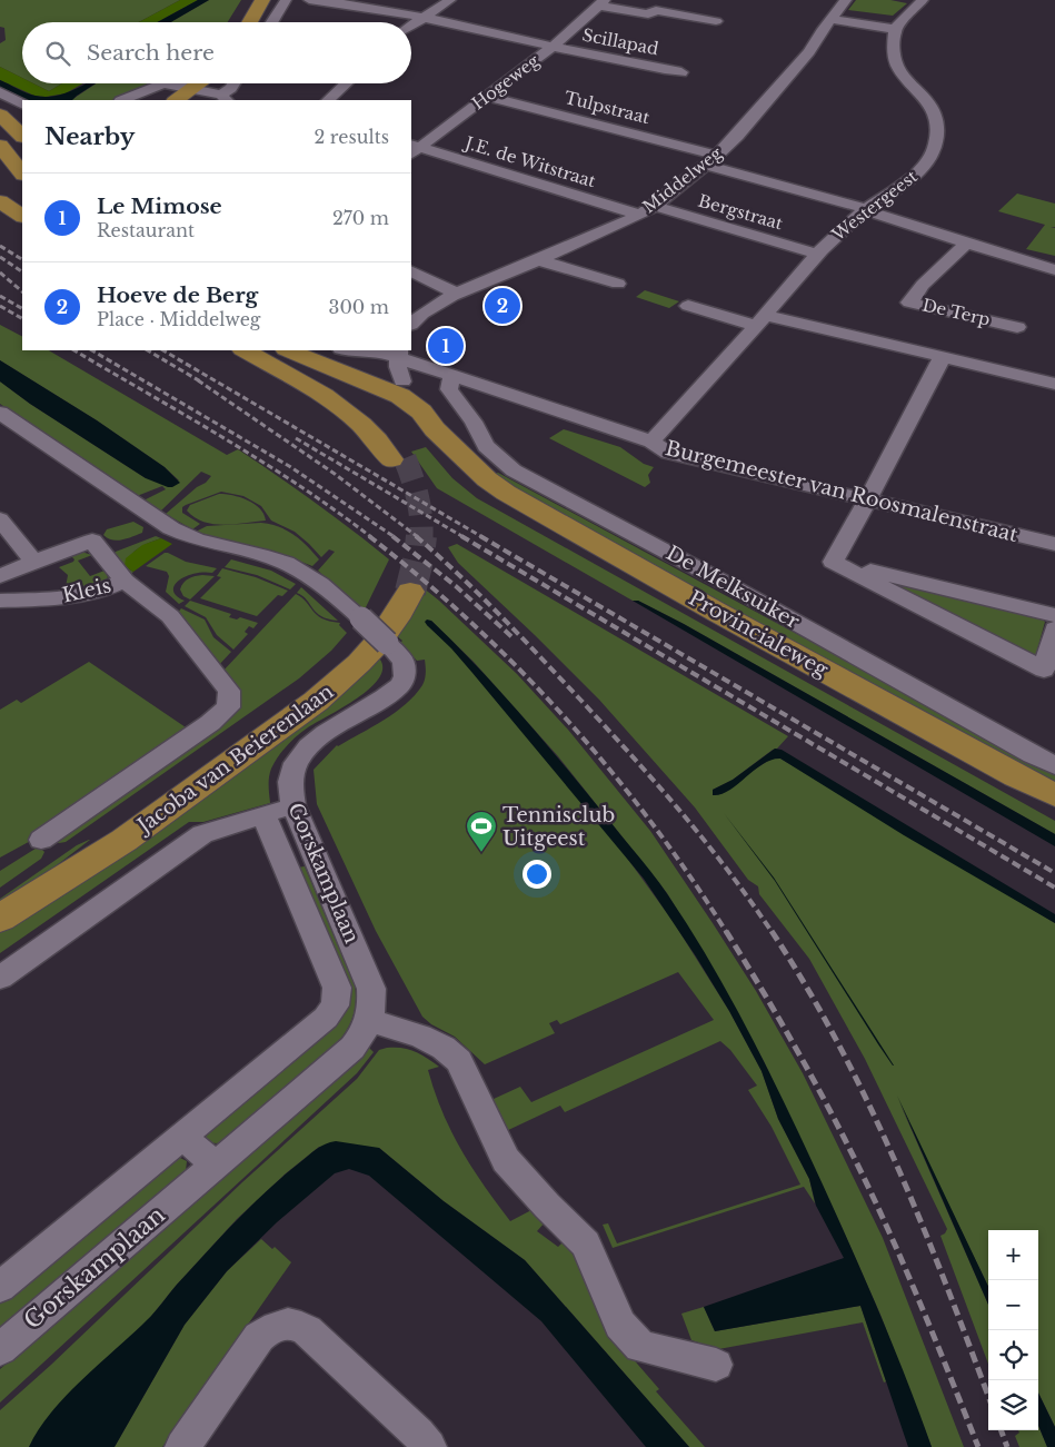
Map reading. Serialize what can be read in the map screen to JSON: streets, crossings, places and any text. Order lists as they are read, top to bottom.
{
  "streets": {
    "main road": ["Provincialeweg", "Jacoba van Beierenlaan"],
    "street": [
      "Scillapad",
      "Hogeweg",
      "Tulpstraat",
      "J.E. de Witstraat",
      "Middelweg",
      "Westergeest",
      "Bergstraat",
      "De Terp",
      "Burgemeester van Roosmalenstraat",
      "De Melksuiker",
      "Kleis",
      "Gorskamplaan"
    ]
  },
  "crossings": [
    ["Scillapad", "Hogeweg"],
    ["Hogeweg", "Tulpstraat"],
    ["Hogeweg", "J.E. de Witstraat"],
    ["Tulpstraat", "Middelweg"],
    ["J.E. de Witstraat", "Middelweg"],
    ["J.E. de Witstraat", "Bergstraat"],
    ["Middelweg", "Bergstraat"],
    ["Westergeest", "Bergstraat"],
    ["Westergeest", "Burgemeester van Roosmalenstraat"],
    ["Burgemeester van Roosmalenstraat", "De Melksuiker"],
    ["Burgemeester van Roosmalenstraat", "Provincialeweg"],
    ["Jacoba van Beierenlaan", "Gorskamplaan"]
  ],
  "places": {
    "sports": ["Tennisclub Uitgeest"]
  },
  "page": {
    "search": "Search here",
    "heading": ["Nearby", "2 results"],
    "list": [
      {
        "mark": "1",
        "name": "Le Mimose",
        "note": "Restaurant",
        "value": "270 m"
      },
      {
        "mark": "2",
        "name": "Hoeve de Berg",
        "note": "Place · Middelweg",
        "value": "300 m"
      }
    ],
    "pins": ["2", "1"],
    "map_buttons": ["+", "−"]
  }
}
